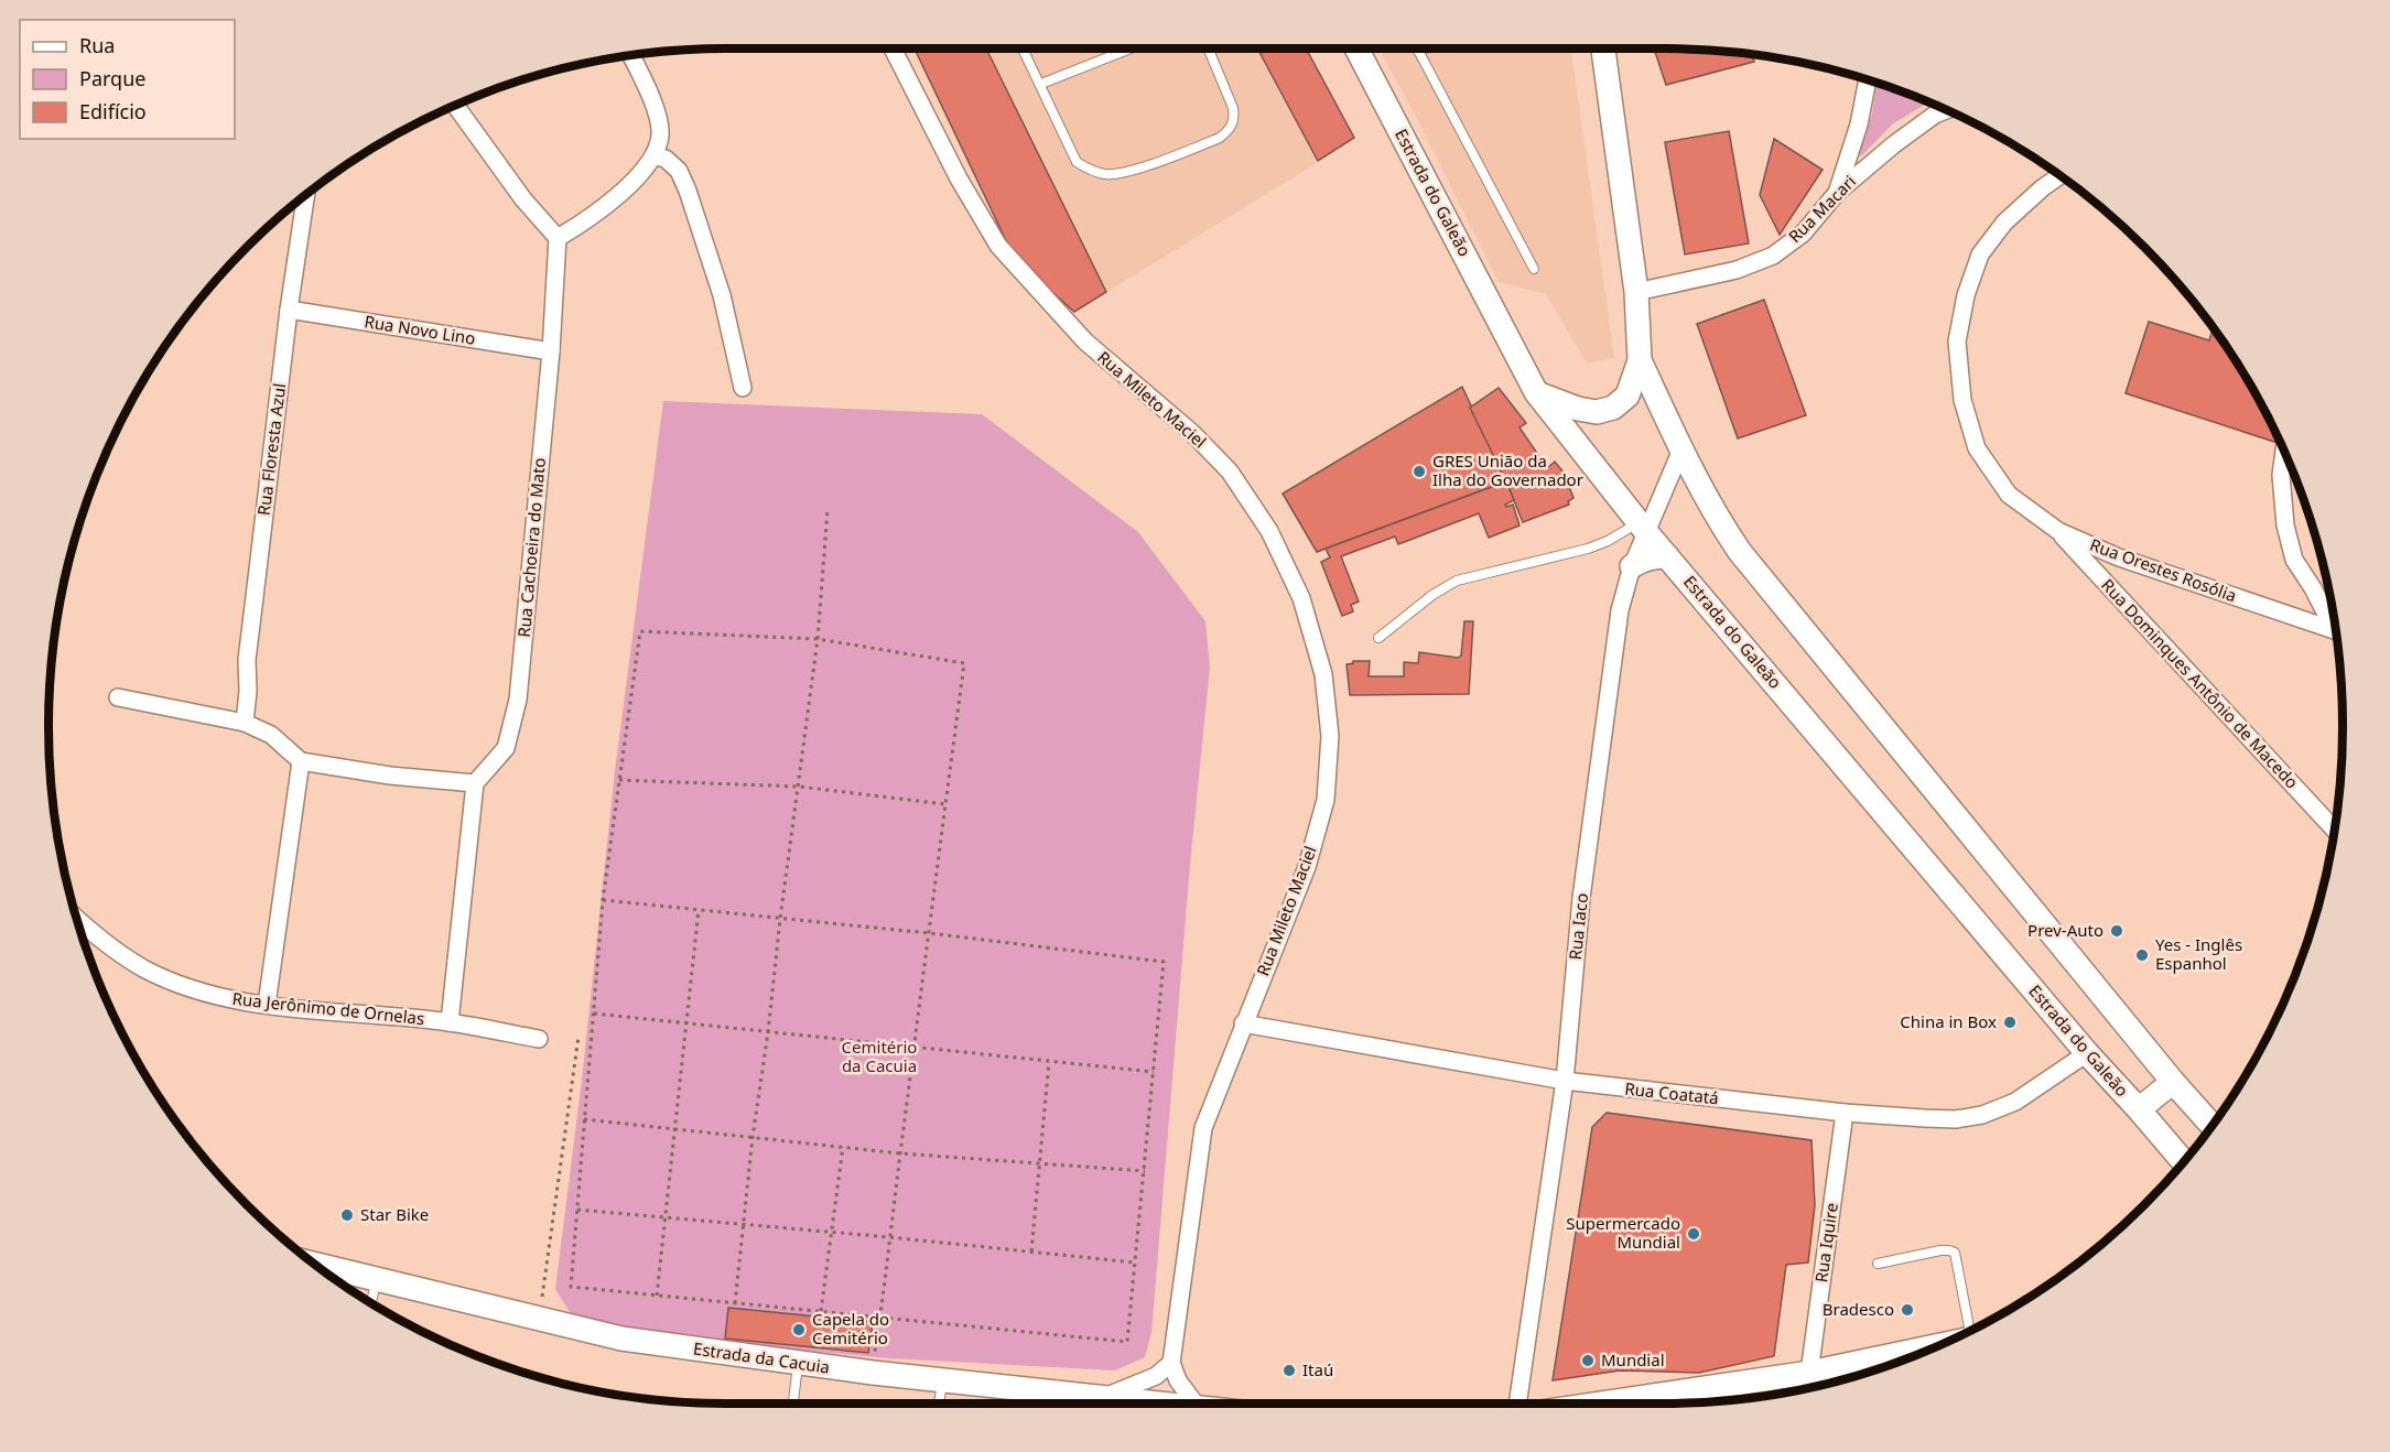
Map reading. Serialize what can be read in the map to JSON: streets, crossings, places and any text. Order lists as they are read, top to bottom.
{
  "streets": {
    "main road": ["Estrada do Galeão", "Estrada da Cacuia"],
    "street": [
      "Rua Macari",
      "Rua Novo Lino",
      "Rua Mileto Maciel",
      "Rua Floresta Azul",
      "Rua Cachoeira do Mato",
      "Rua Orestes Rosólia",
      "Rua Dominques Antônio de Macedo",
      "Rua Iaco",
      "Rua Jerônimo de Ornelas",
      "Rua Coatatá",
      "Rua Iquire"
    ]
  },
  "crossings": [
    ["Estrada do Galeão", "Rua Iaco"],
    ["Estrada do Galeão", "Rua Coatatá"],
    ["Rua Novo Lino", "Rua Floresta Azul"],
    ["Rua Novo Lino", "Rua Cachoeira do Mato"],
    ["Rua Mileto Maciel", "Rua Coatatá"],
    ["Rua Orestes Rosólia", "Rua Dominques Antônio de Macedo"],
    ["Rua Iaco", "Rua Coatatá"],
    ["Rua Coatatá", "Rua Iquire"]
  ],
  "parks": ["Cemitério da Cacuia"],
  "places": [
    "GRES União da Ilha do Governador",
    "Prev-Auto",
    "Yes - Inglês Espanhol",
    "China in Box",
    "Star Bike",
    "Supermercado Mundial",
    "Bradesco",
    "Capela do Cemitério",
    "Mundial",
    "Itaú"
  ],
  "legend": ["Rua", "Parque", "Edifício"]
}
